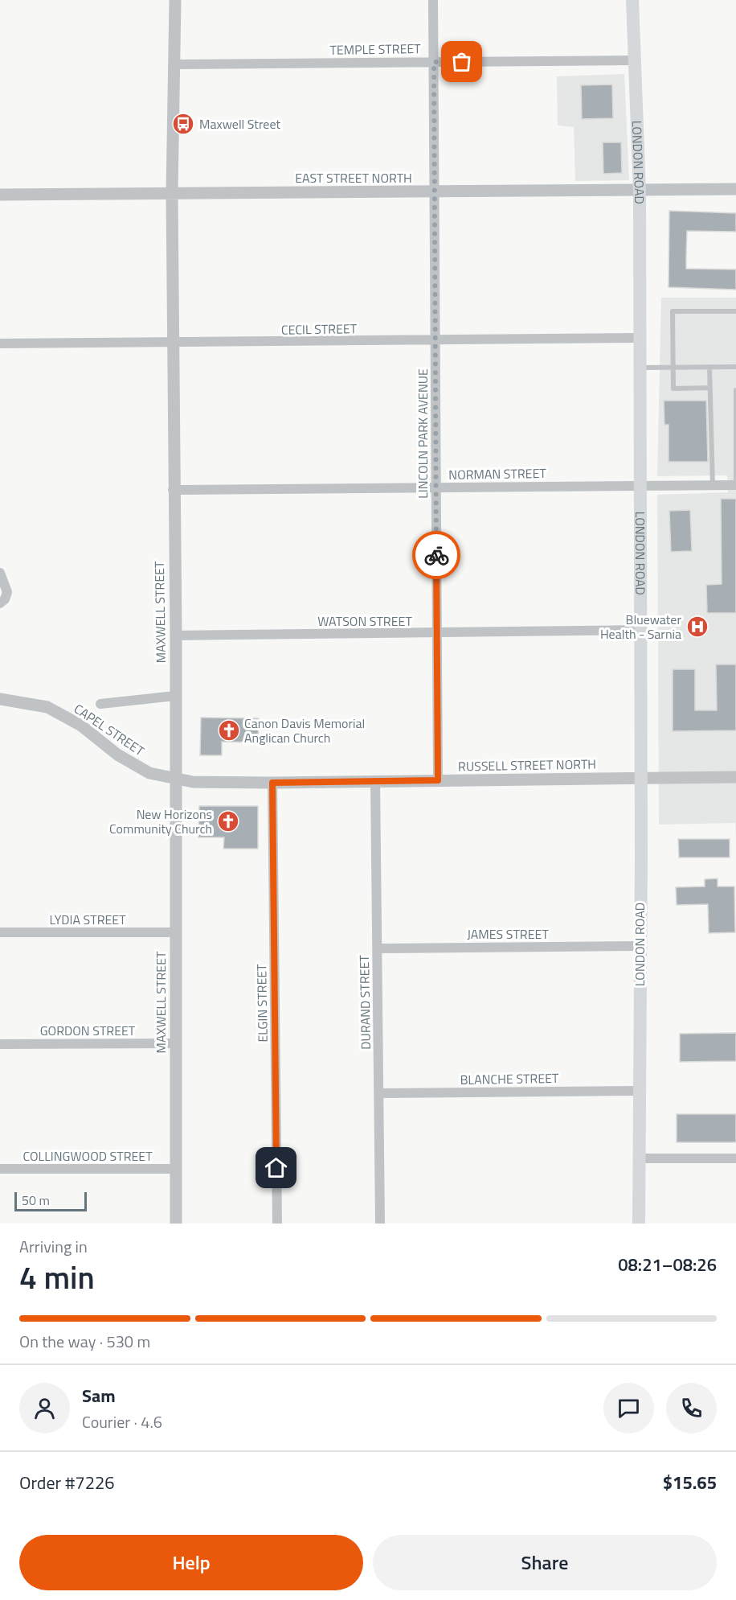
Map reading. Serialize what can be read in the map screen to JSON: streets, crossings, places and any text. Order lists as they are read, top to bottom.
{
  "streets": {
    "main road": ["LONDON ROAD"],
    "street": [
      "TEMPLE STREET",
      "EAST STREET NORTH",
      "CECIL STREET",
      "LINCOLN PARK AVENUE",
      "NORMAN STREET",
      "MAXWELL STREET",
      "WATSON STREET",
      "CAPEL STREET",
      "RUSSELL STREET NORTH",
      "LYDIA STREET",
      "JAMES STREET",
      "DURAND STREET",
      "ELGIN STREET",
      "GORDON STREET",
      "BLANCHE STREET",
      "COLLINGWOOD STREET"
    ]
  },
  "crossings": [
    ["TEMPLE STREET", "LONDON ROAD"],
    ["TEMPLE STREET", "LINCOLN PARK AVENUE"],
    ["TEMPLE STREET", "MAXWELL STREET"],
    ["LONDON ROAD", "EAST STREET NORTH"],
    ["LONDON ROAD", "CECIL STREET"],
    ["LONDON ROAD", "NORMAN STREET"],
    ["LONDON ROAD", "WATSON STREET"],
    ["LONDON ROAD", "RUSSELL STREET NORTH"],
    ["LONDON ROAD", "JAMES STREET"],
    ["LONDON ROAD", "BLANCHE STREET"],
    ["EAST STREET NORTH", "LINCOLN PARK AVENUE"],
    ["EAST STREET NORTH", "MAXWELL STREET"],
    ["CECIL STREET", "LINCOLN PARK AVENUE"],
    ["CECIL STREET", "MAXWELL STREET"],
    ["LINCOLN PARK AVENUE", "NORMAN STREET"],
    ["LINCOLN PARK AVENUE", "WATSON STREET"],
    ["LINCOLN PARK AVENUE", "RUSSELL STREET NORTH"],
    ["NORMAN STREET", "MAXWELL STREET"],
    ["MAXWELL STREET", "WATSON STREET"],
    ["MAXWELL STREET", "CAPEL STREET"],
    ["MAXWELL STREET", "RUSSELL STREET NORTH"],
    ["MAXWELL STREET", "LYDIA STREET"],
    ["MAXWELL STREET", "GORDON STREET"],
    ["MAXWELL STREET", "COLLINGWOOD STREET"],
    ["CAPEL STREET", "RUSSELL STREET NORTH"],
    ["RUSSELL STREET NORTH", "DURAND STREET"],
    ["RUSSELL STREET NORTH", "ELGIN STREET"],
    ["JAMES STREET", "DURAND STREET"],
    ["DURAND STREET", "BLANCHE STREET"]
  ],
  "places": {
    "bus stop": ["Maxwell Street"],
    "hospital": ["Bluewater Health - Sarnia"],
    "church": ["Canon Davis Memorial Anglican Church", "New Horizons Community Church"]
  },
  "scale_bar": "50 m",
  "page": {
    "scale": "50 m",
    "heading": ["4 min", "Arriving in", "08:21–08:26"],
    "panel": [
      "Sam",
      "Courier · 4.6",
      "Order #7226",
      "$15.65"
    ],
    "bar": "On the way · 530 m",
    "buttons": ["Help", "Share"]
  }
}
